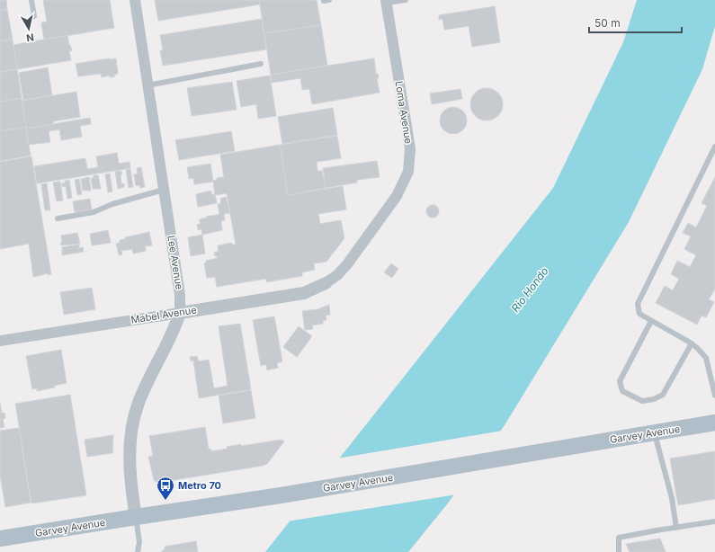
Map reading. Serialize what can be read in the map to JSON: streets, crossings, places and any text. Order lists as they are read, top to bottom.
{
  "streets": {
    "main road": ["Garvey Avenue"],
    "street": ["Loma Avenue", "Lee Avenue", "Mabel Avenue"]
  },
  "crossings": [
    ["Loma Avenue", "Mabel Avenue"],
    ["Lee Avenue", "Mabel Avenue"],
    ["Lee Avenue", "Garvey Avenue"]
  ],
  "water": ["Rio Hondo"],
  "places": {
    "bus stop": ["Metro 70"]
  },
  "scale_bar": "50 m",
  "north": "bottom"
}
